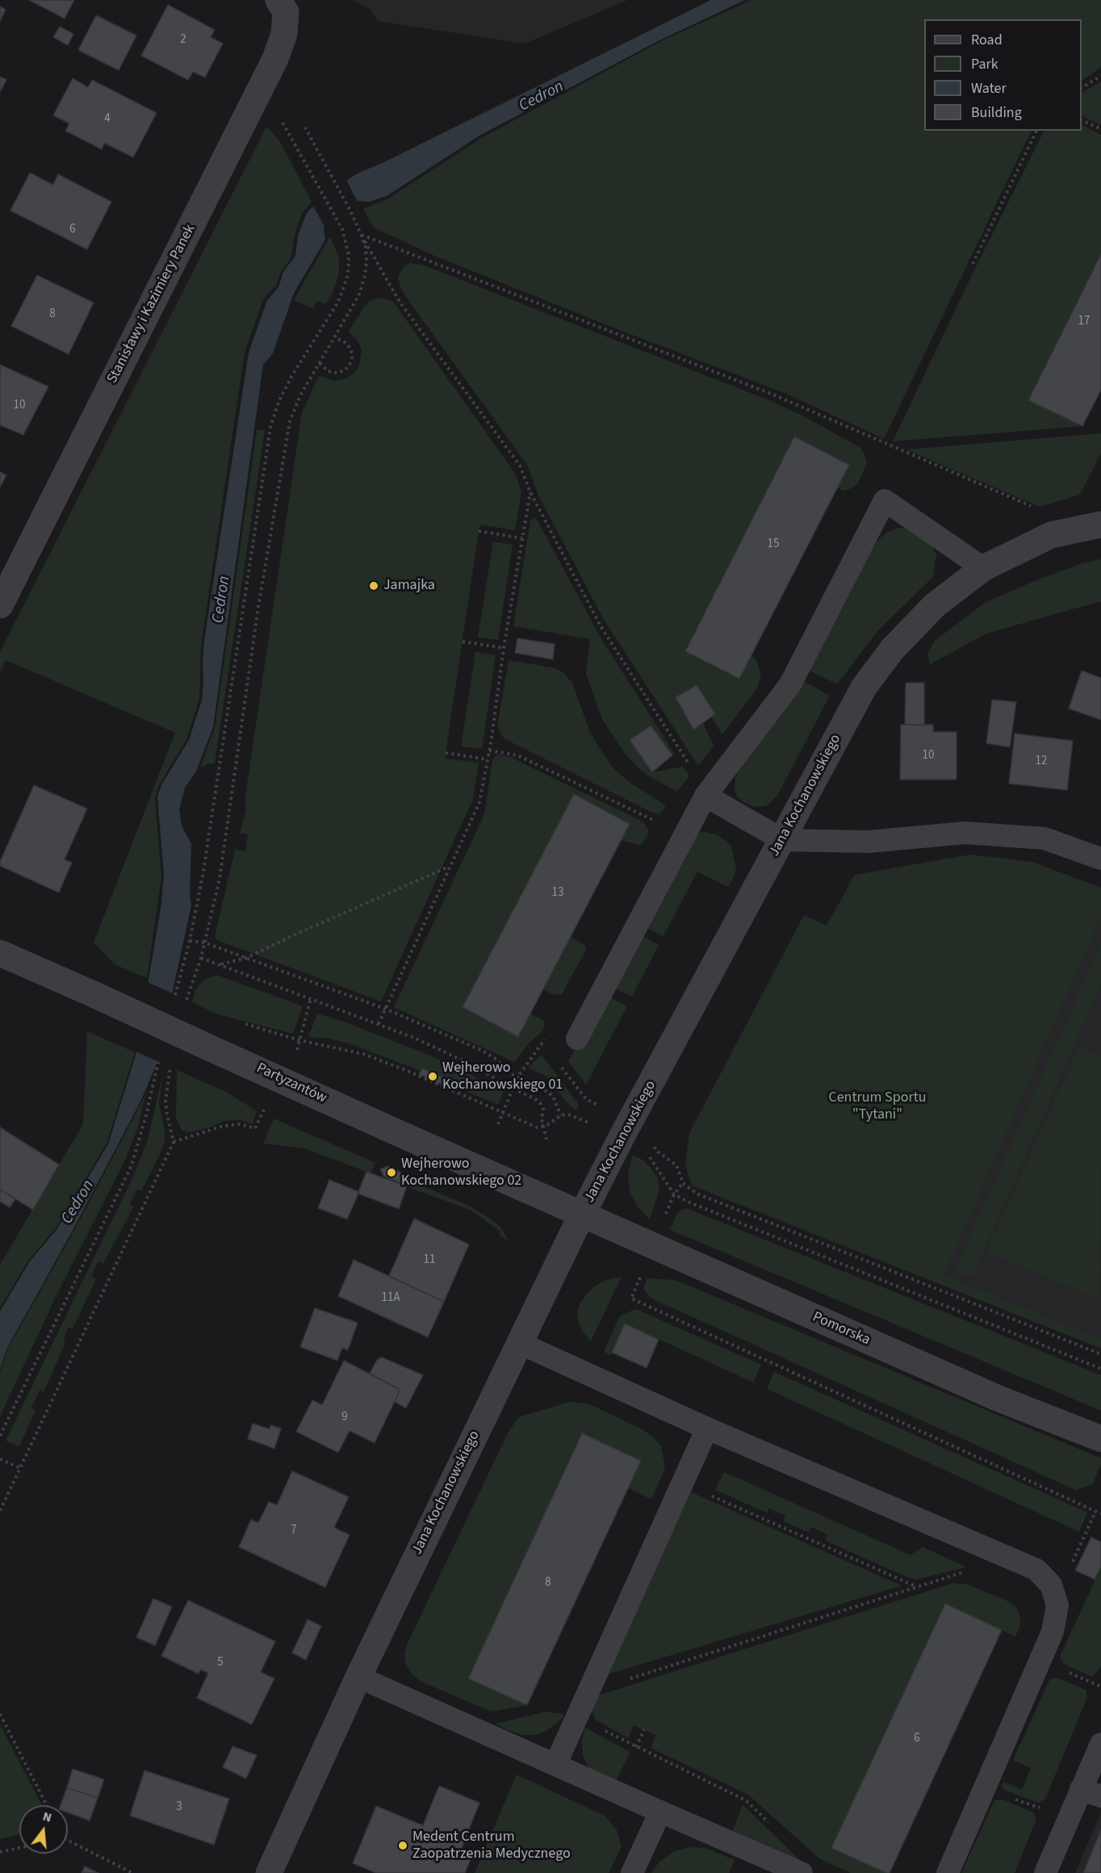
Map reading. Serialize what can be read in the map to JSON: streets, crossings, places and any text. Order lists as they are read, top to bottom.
{
  "streets": {
    "street": [
      "Stanisławy i Kazimiery Panek",
      "Jana Kochanowskiego",
      "Partyzantów",
      "Pomorska"
    ]
  },
  "crossings": [
    ["Jana Kochanowskiego", "Partyzantów"],
    ["Jana Kochanowskiego", "Pomorska"],
    ["Partyzantów", "Pomorska"]
  ],
  "water": ["Cedron"],
  "parks": ["Centrum Sportu \"Tytani\""],
  "places": [
    "Jamajka",
    "Wejherowo Kochanowskiego 01",
    "Wejherowo Kochanowskiego 02",
    "Medent Centrum Zaopatrzenia Medycznego"
  ],
  "house_numbers": [
    "2",
    "4",
    "6",
    "8",
    "17",
    "10",
    "15",
    "10",
    "12",
    "13",
    "11",
    "11A",
    "9",
    "7",
    "8",
    "5",
    "6",
    "3"
  ],
  "legend": [
    "Road",
    "Park",
    "Water",
    "Building"
  ],
  "north": "top"
}
